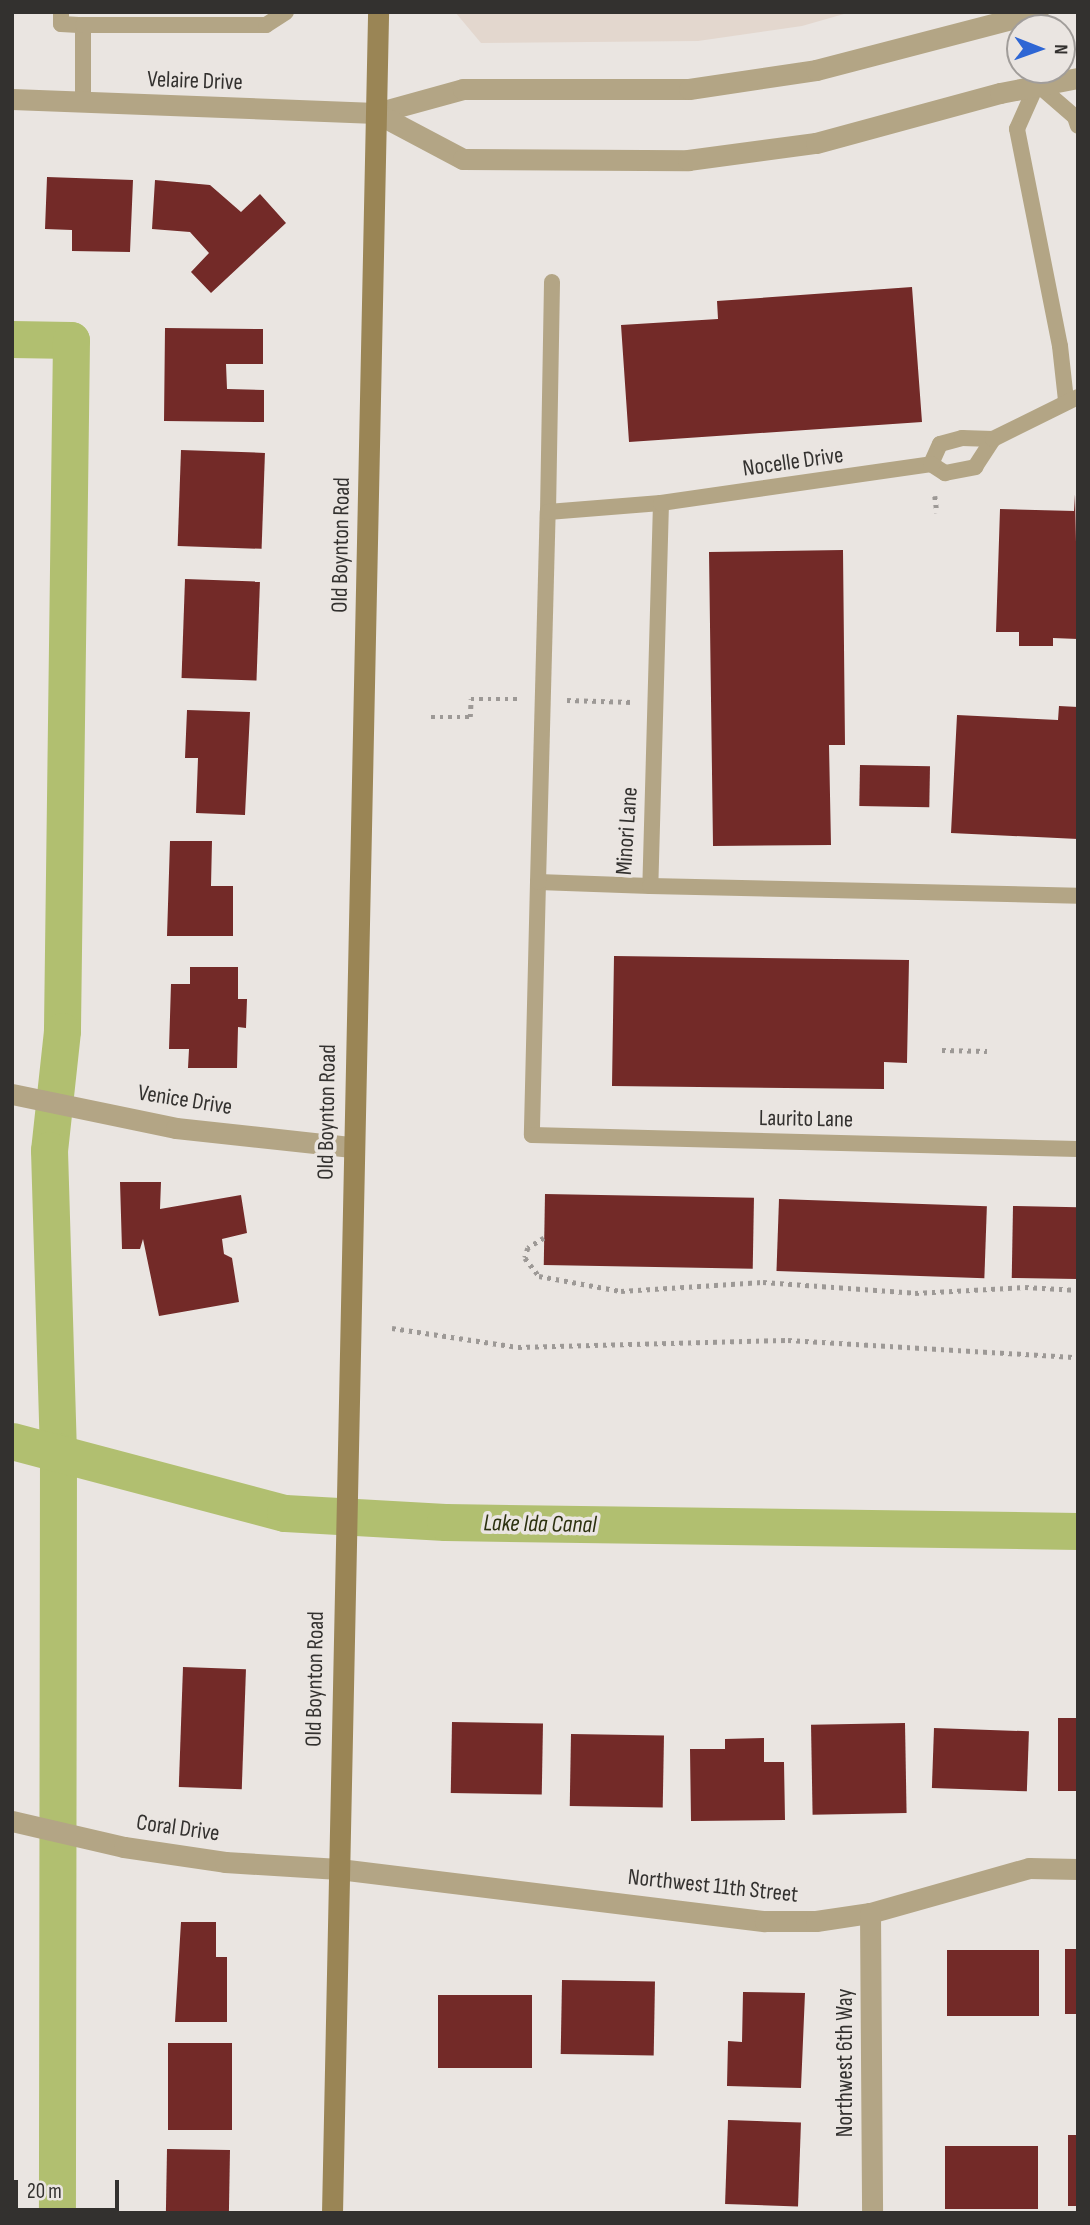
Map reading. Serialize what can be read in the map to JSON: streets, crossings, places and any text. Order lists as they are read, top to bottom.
{
  "streets": {
    "street": [
      "Velaire Drive",
      "Old Boynton Road",
      "Venice Drive",
      "Coral Drive",
      "Northwest 11th Street",
      "Northwest 6th Way"
    ],
    "lane": ["Nocelle Drive", "Minori Lane", "Laurito Lane"]
  },
  "crossings": [
    ["Velaire Drive", "Old Boynton Road"],
    ["Nocelle Drive", "Minori Lane"],
    ["Old Boynton Road", "Venice Drive"],
    ["Old Boynton Road", "Coral Drive"],
    ["Old Boynton Road", "Northwest 11th Street"],
    ["Minori Lane", "Laurito Lane"],
    ["Coral Drive", "Northwest 11th Street"],
    ["Northwest 11th Street", "Northwest 6th Way"]
  ],
  "water": ["Lake Ida Canal"],
  "scale_bar": "20 m",
  "north": "right"
}
